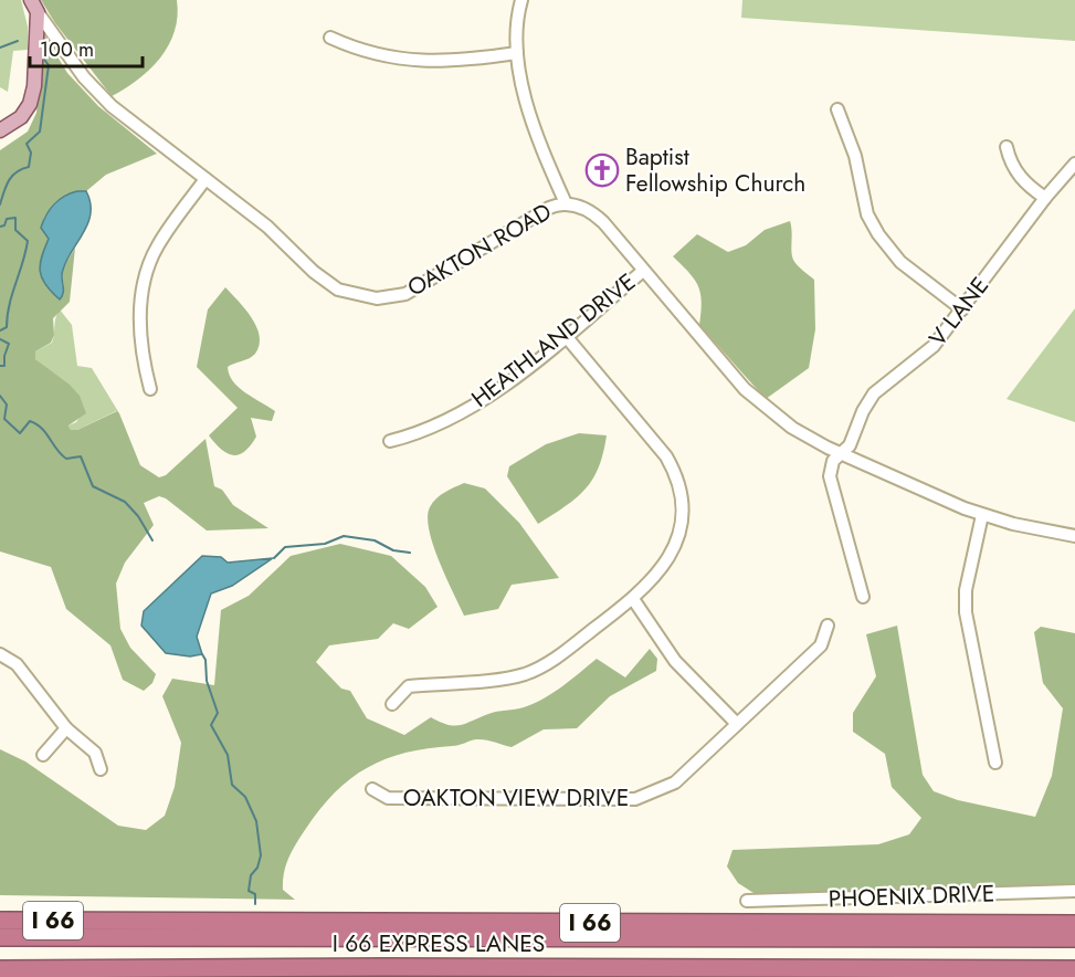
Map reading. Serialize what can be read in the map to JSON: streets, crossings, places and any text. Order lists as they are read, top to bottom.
{
  "streets": {
    "highway": ["I 66", "I 66 EXPRESS LANES"],
    "street": [
      "OAKTON ROAD",
      "V LANE",
      "HEATHLAND DRIVE",
      "OAKTON VIEW DRIVE",
      "PHOENIX DRIVE"
    ]
  },
  "crossings": [
    ["OAKTON ROAD", "V LANE"],
    ["OAKTON ROAD", "HEATHLAND DRIVE"]
  ],
  "places": {
    "church": ["Baptist Fellowship Church"]
  },
  "scale_bar": "100 m"
}
